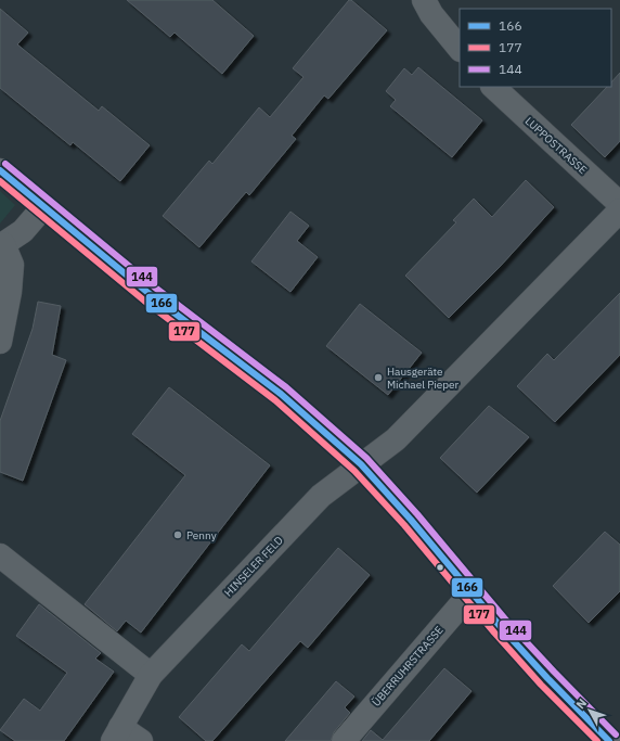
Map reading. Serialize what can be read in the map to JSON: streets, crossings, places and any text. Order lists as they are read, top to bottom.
{
  "streets": {
    "street": ["LUPPOSTRASSE", "HINSELER FELD", "ÜBERRUHRSTRASSE"]
  },
  "places": ["Hausgeräte Michael Pieper", "Penny"],
  "lines": ["transit line 144", "transit line 166", "transit line 177"],
  "legend": ["166", "177", "144"],
  "north": "top left"
}
